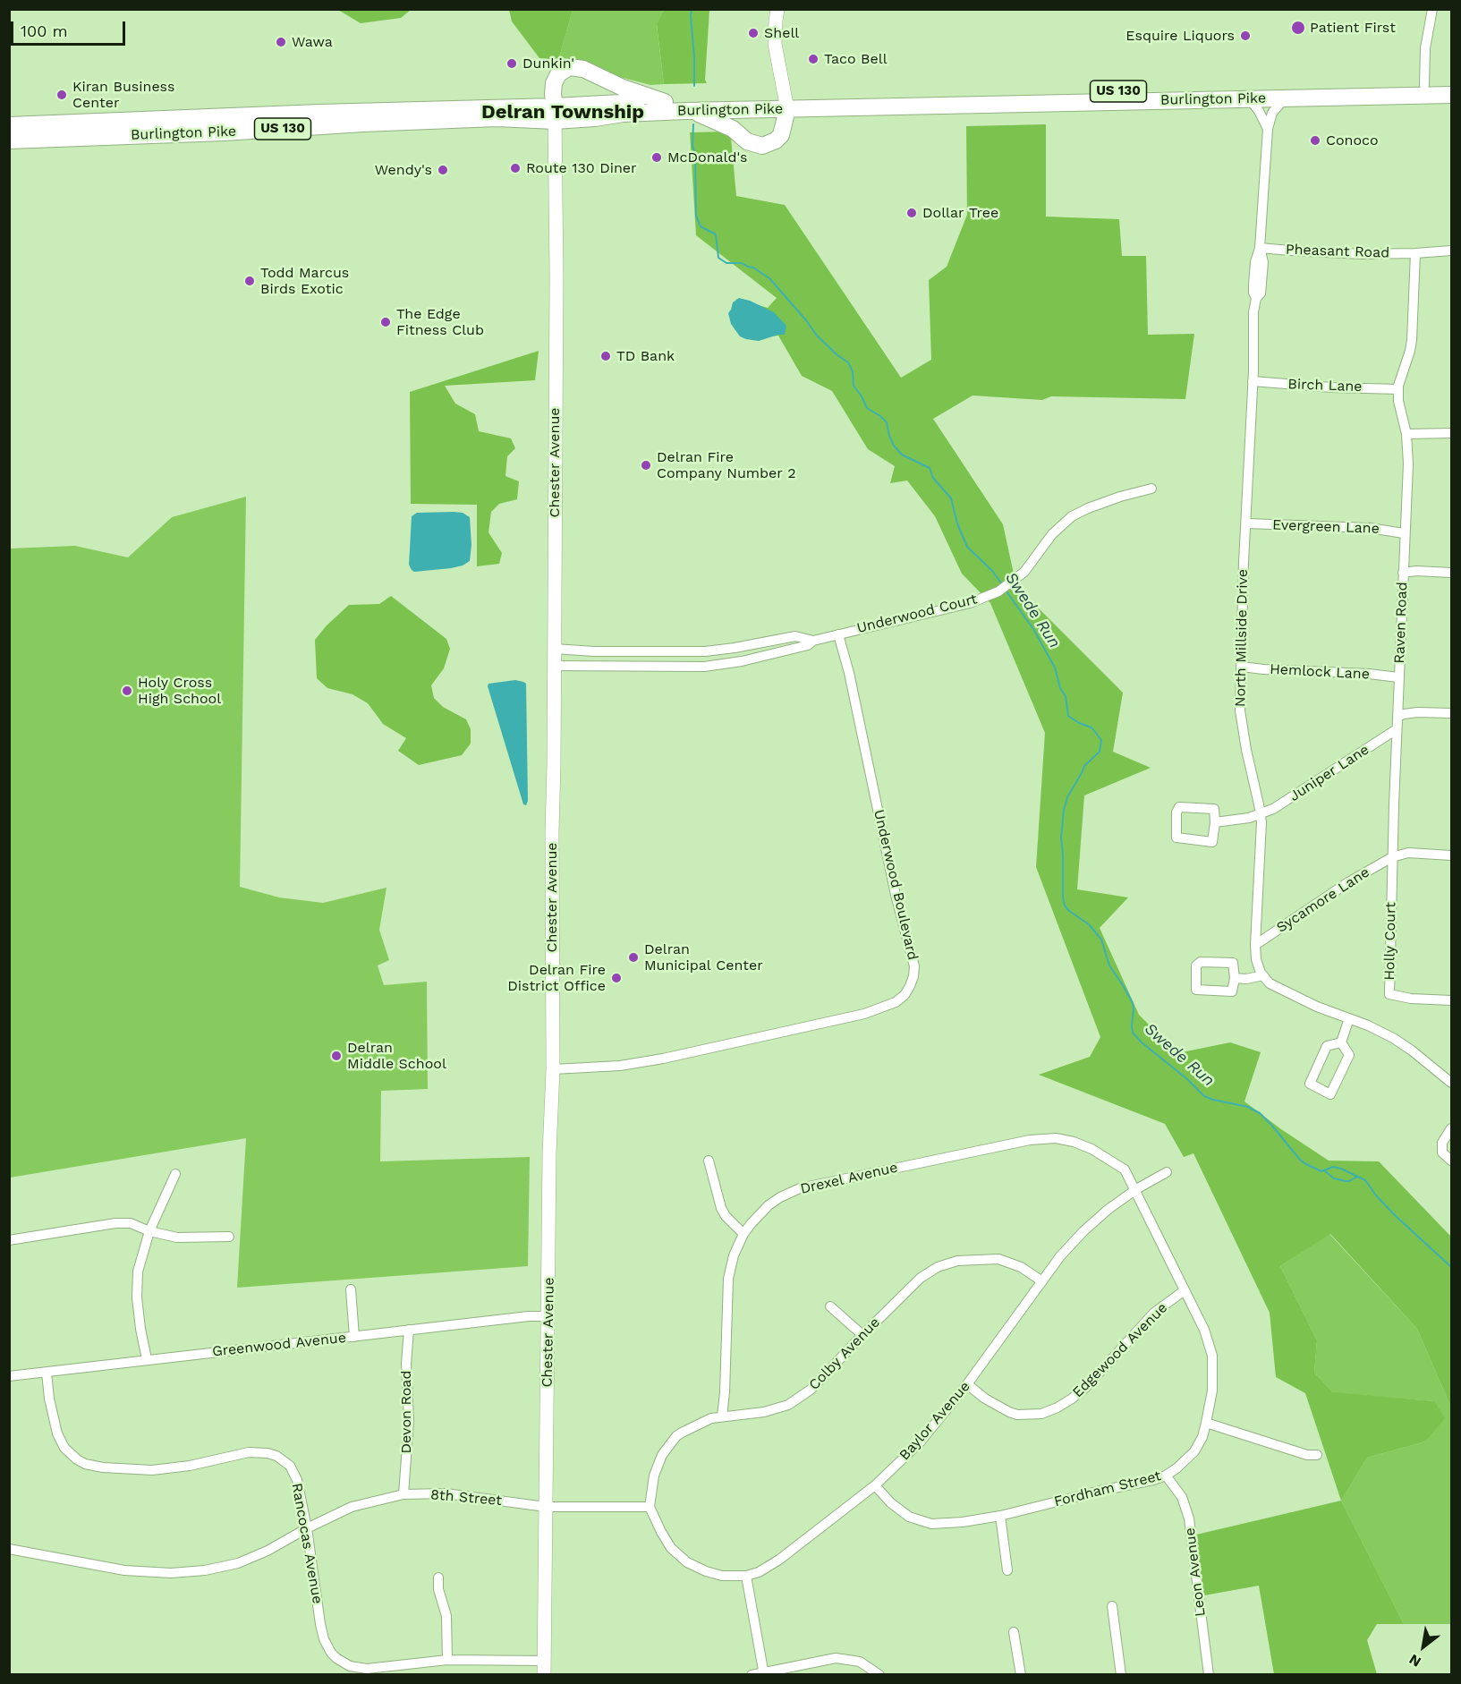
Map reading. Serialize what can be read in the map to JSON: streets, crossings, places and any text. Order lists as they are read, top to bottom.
{
  "streets": {
    "highway": ["US 130", "Burlington Pike"],
    "street": [
      "Pheasant Road",
      "Birch Lane",
      "Chester Avenue",
      "Evergreen Lane",
      "Underwood Court",
      "Raven Road",
      "North Millside Drive",
      "Hemlock Lane",
      "Juniper Lane",
      "Underwood Boulevard",
      "Sycamore Lane",
      "Holly Court",
      "Drexel Avenue",
      "Greenwood Avenue",
      "Edgewood Avenue",
      "Colby Avenue",
      "Devon Road",
      "Baylor Avenue",
      "Fordham Street",
      "8th Street",
      "Rancocas Avenue",
      "Leon Avenue"
    ]
  },
  "crossings": [
    ["Burlington Pike", "Chester Avenue"],
    ["Burlington Pike", "North Millside Drive"],
    ["Pheasant Road", "North Millside Drive"],
    ["Birch Lane", "Raven Road"],
    ["Birch Lane", "North Millside Drive"],
    ["Chester Avenue", "Underwood Boulevard"],
    ["Chester Avenue", "Greenwood Avenue"],
    ["Chester Avenue", "8th Street"],
    ["Chester Avenue", "Rancocas Avenue"],
    ["Evergreen Lane", "Raven Road"],
    ["Evergreen Lane", "North Millside Drive"],
    ["Underwood Court", "Underwood Boulevard"],
    ["Raven Road", "Hemlock Lane"],
    ["Raven Road", "Juniper Lane"],
    ["Raven Road", "Sycamore Lane"],
    ["Raven Road", "Holly Court"],
    ["North Millside Drive", "Hemlock Lane"],
    ["North Millside Drive", "Juniper Lane"],
    ["North Millside Drive", "Sycamore Lane"],
    ["Sycamore Lane", "Holly Court"],
    ["Drexel Avenue", "Colby Avenue"],
    ["Drexel Avenue", "Baylor Avenue"],
    ["Drexel Avenue", "Fordham Street"],
    ["Greenwood Avenue", "Devon Road"],
    ["Greenwood Avenue", "Rancocas Avenue"],
    ["Edgewood Avenue", "Baylor Avenue"],
    ["Edgewood Avenue", "Fordham Street"],
    ["Colby Avenue", "Baylor Avenue"],
    ["Colby Avenue", "8th Street"],
    ["Devon Road", "8th Street"],
    ["Baylor Avenue", "Fordham Street"],
    ["Baylor Avenue", "8th Street"],
    ["Fordham Street", "Leon Avenue"],
    ["8th Street", "Rancocas Avenue"]
  ],
  "districts": ["Delran Township"],
  "water": ["Swede Run"],
  "places": [
    "Patient First",
    "Shell",
    "Esquire Liquors",
    "Wawa",
    "Taco Bell",
    "Dunkin'",
    "Kiran Business Center",
    "Conoco",
    "McDonald's",
    "Route 130 Diner",
    "Wendy's",
    "Dollar Tree",
    "Todd Marcus Birds Exotic",
    "The Edge Fitness Club",
    "TD Bank",
    "Delran Fire Company Number 2",
    "Holy Cross High School",
    "Delran Municipal Center",
    "Delran Fire District Office",
    "Delran Middle School"
  ],
  "scale_bar": "100 m",
  "north": "bottom left"
}
